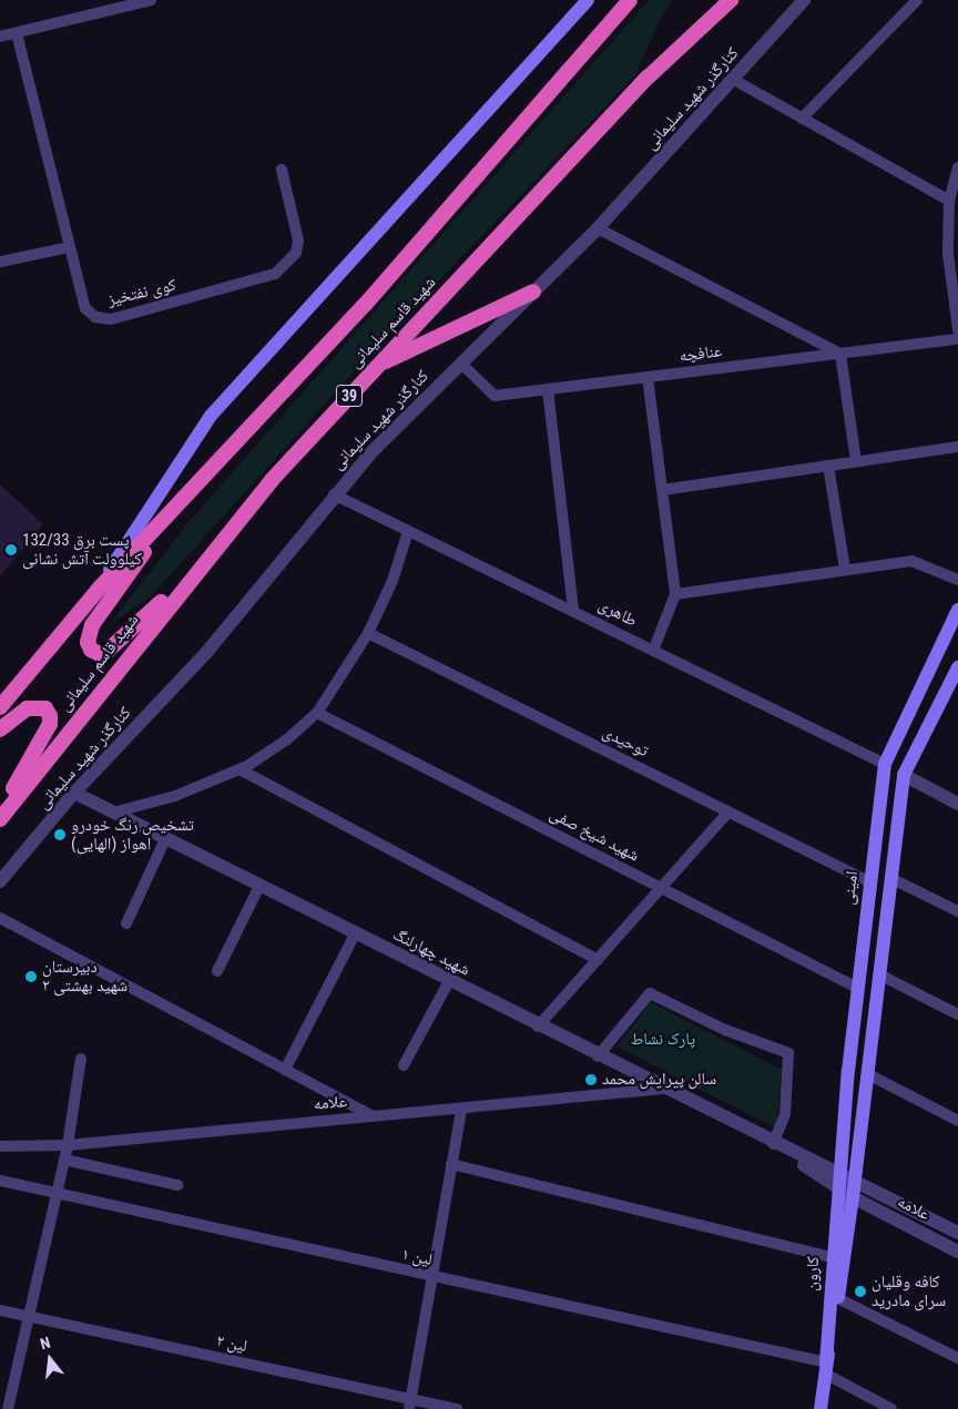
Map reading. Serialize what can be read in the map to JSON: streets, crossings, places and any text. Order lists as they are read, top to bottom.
{
  "streets": {
    "highway": ["شهید قاسم سلیمانی", "39"],
    "main road": ["امینی", "کارون"],
    "street": [
      "کنارگذر شهید سلیمانی",
      "کوی نفتخیز",
      "عنافچه",
      "طاهری",
      "توحیدی",
      "شهید شیخ صفی",
      "شهید چهارلنگ",
      "علامه",
      "لین ۱",
      "لین ۲"
    ]
  },
  "crossings": [
    ["کنارگذر شهید سلیمانی", "عنافچه"],
    ["کنارگذر شهید سلیمانی", "طاهری"],
    ["کنارگذر شهید سلیمانی", "شهید چهارلنگ"],
    ["طاهری", "امینی"],
    ["توحیدی", "امینی"],
    ["شهید شیخ صفی", "امینی"],
    ["امینی", "شهید چهارلنگ"],
    ["امینی", "علامه"],
    ["امینی", "کارون"],
    ["شهید چهارلنگ", "علامه"],
    ["شهید چهارلنگ", "کارون"],
    ["علامه", "کارون"],
    ["لین ۱", "کارون"]
  ],
  "parks": ["پارک نشاط"],
  "places": [
    "پست برق 132/33 کیلوولت آتش نشانی",
    "تشخیص رنگ خودرو اهواز (الهایی)",
    "دبیرستان شهید بهشتی ۲",
    "سالن پیرایش محمد",
    "کافه وقلیان سرای مادرید"
  ],
  "north": "top"
}
